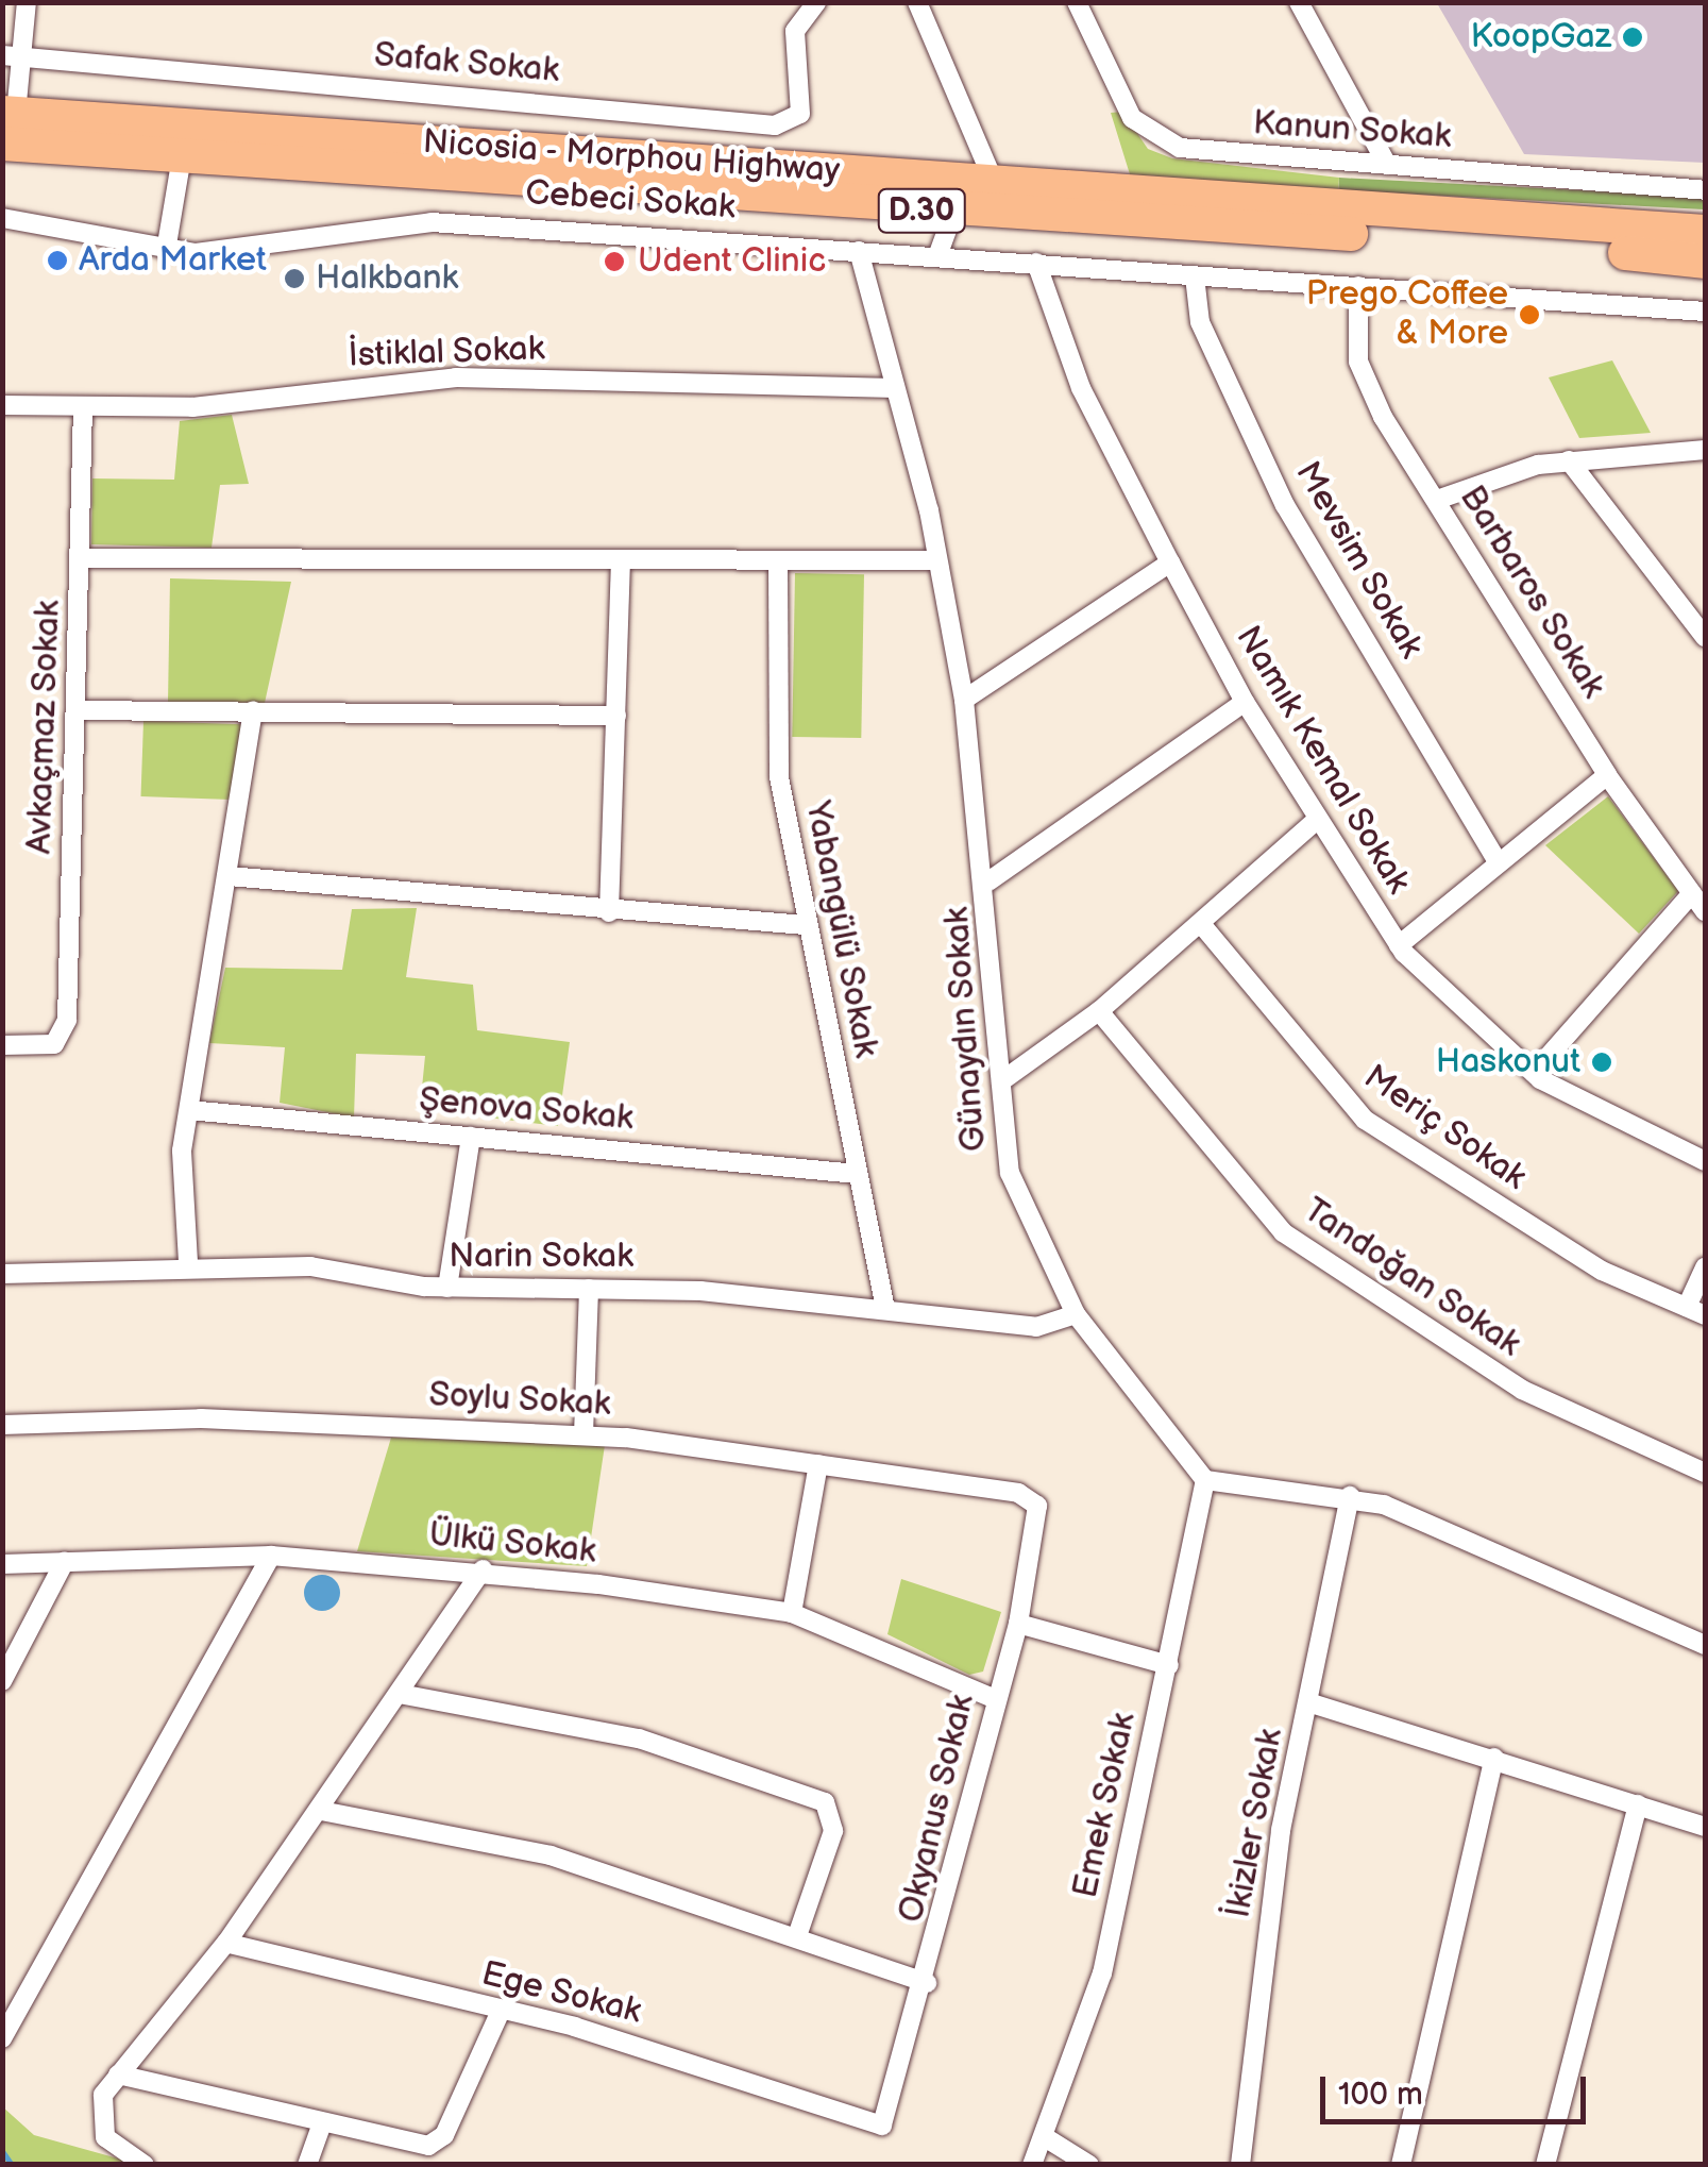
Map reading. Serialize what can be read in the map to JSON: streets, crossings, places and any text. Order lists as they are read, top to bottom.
{
  "streets": {
    "highway": ["Nicosia - Morphou Highway", "D.30"],
    "street": [
      "Safak Sokak",
      "Kanun Sokak",
      "Cebeci Sokak",
      "İstiklal Sokak",
      "Mevsim Sokak",
      "Barbaros Sokak",
      "Avkaçmaz Sokak",
      "Namık Kemal Sokak",
      "Yabangülü Sokak",
      "Günaydın Sokak",
      "Şenova Sokak",
      "Meriç Sokak",
      "Narin Sokak",
      "Tandoğan Sokak",
      "Soylu Sokak",
      "Ülkü Sokak",
      "Emek Sokak",
      "Okyanus Sokak",
      "İkizler Sokak",
      "Ege Sokak"
    ]
  },
  "crossings": [
    ["Cebeci Sokak", "Mevsim Sokak"],
    ["Cebeci Sokak", "Barbaros Sokak"],
    ["Cebeci Sokak", "Namık Kemal Sokak"],
    ["Cebeci Sokak", "Günaydın Sokak"],
    ["İstiklal Sokak", "Avkaçmaz Sokak"],
    ["İstiklal Sokak", "Günaydın Sokak"],
    ["Yabangülü Sokak", "Şenova Sokak"],
    ["Yabangülü Sokak", "Narin Sokak"],
    ["Günaydın Sokak", "Narin Sokak"],
    ["Günaydın Sokak", "Emek Sokak"],
    ["Soylu Sokak", "Okyanus Sokak"],
    ["Ülkü Sokak", "Okyanus Sokak"],
    ["Okyanus Sokak", "Ege Sokak"]
  ],
  "places": [
    "KoopGaz",
    "Arda Market",
    "Udent Clinic",
    "Halkbank",
    "Prego Coffee & More",
    "Haskonut"
  ],
  "scale_bar": "100 m"
}
